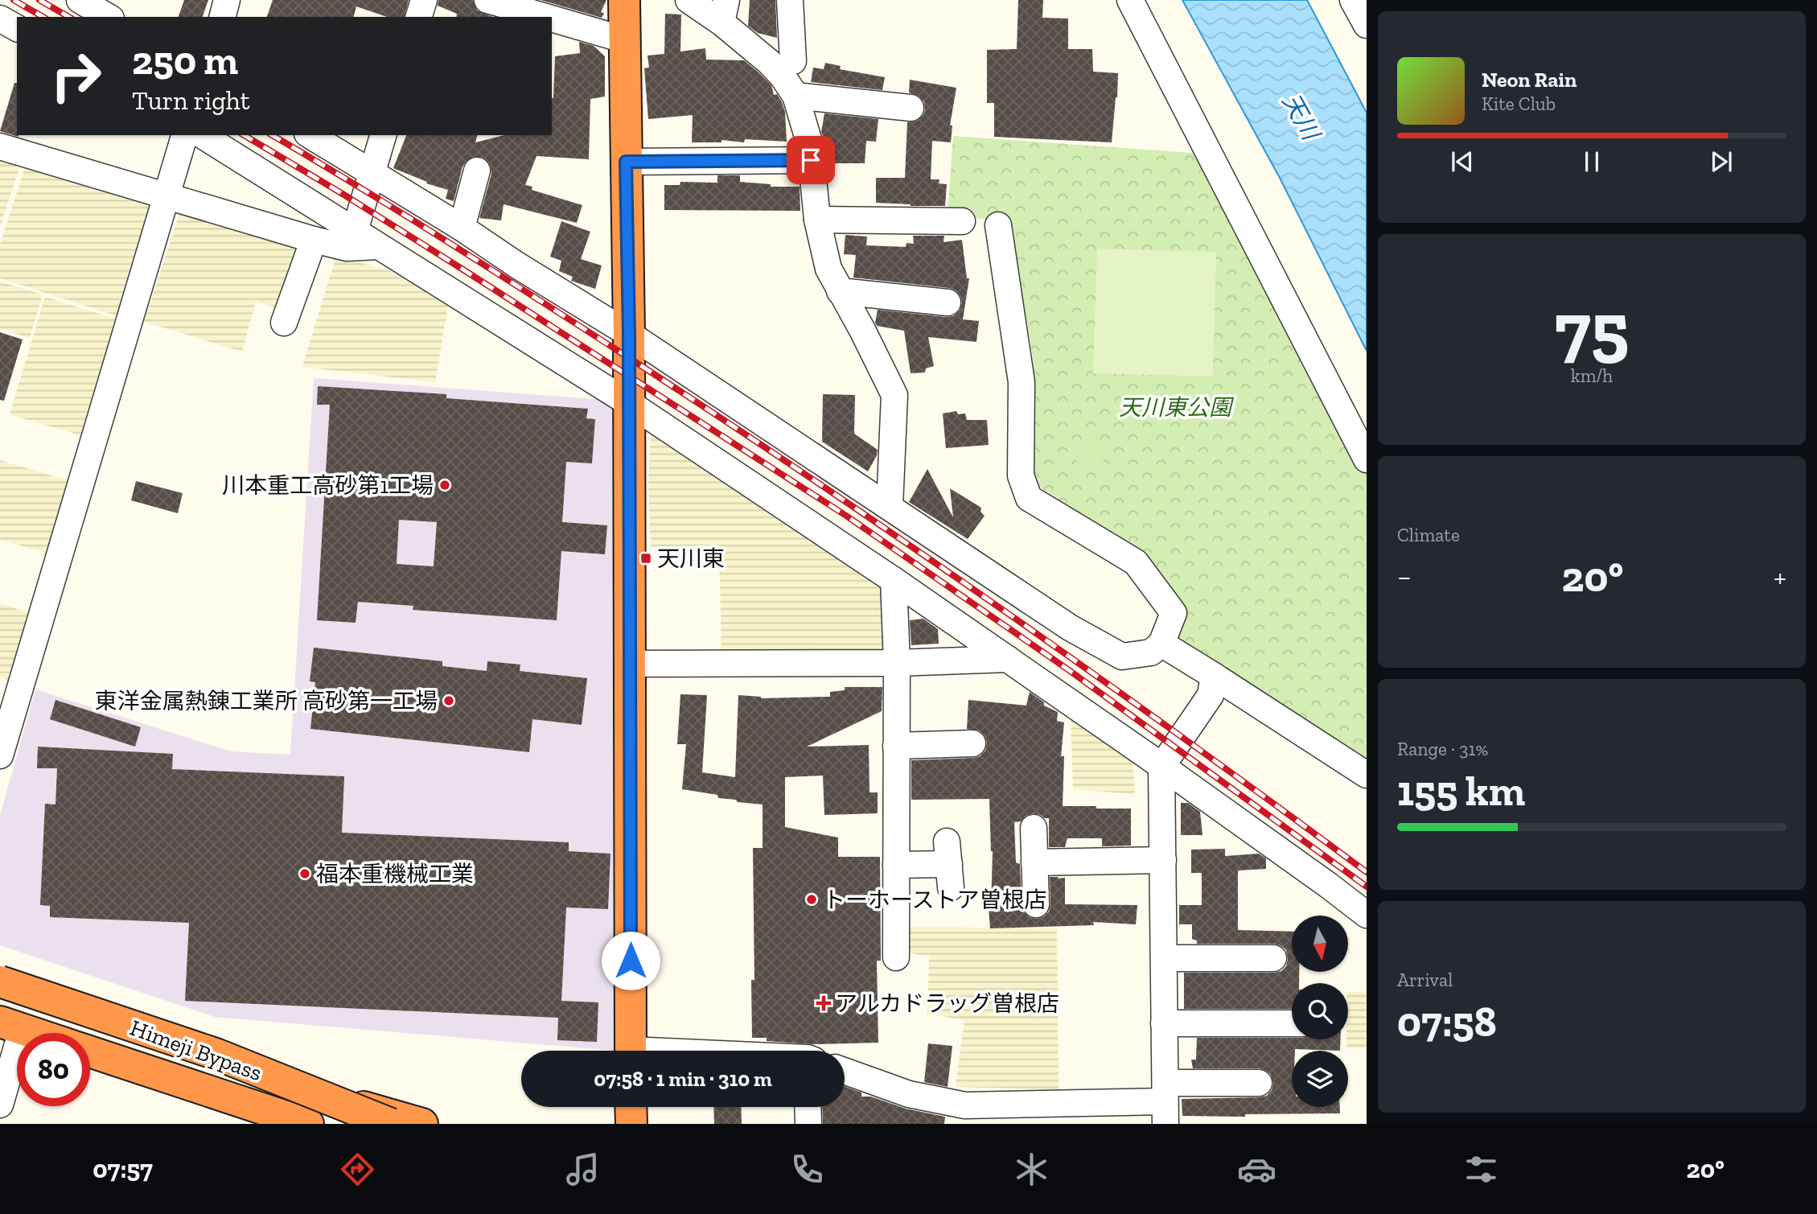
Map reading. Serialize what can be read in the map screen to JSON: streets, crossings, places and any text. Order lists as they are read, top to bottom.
{
  "streets": {
    "highway": ["Himeji Bypass"]
  },
  "water": ["天川"],
  "parks": ["天川東公園"],
  "places": {
    "other": [
      "川本重工高砂第1工場",
      "東洋金属熱錬工業所 高砂第一工場",
      "福本重機械工業",
      "トーホーストア曽根店"
    ],
    "transit": ["天川東"],
    "health": ["アルカドラッグ曽根店"]
  },
  "north": "bottom",
  "page": {
    "turn": ["250 m", "Turn right"],
    "song": ["Neon Rain", "Kite Club"],
    "tile": [
      ["75", "km/h"],
      "Climate",
      ["Range · 31%", "155 km"],
      ["Arrival", "07:58"]
    ],
    "heat": ["−", "20°", "+"],
    "limit": "80",
    "trip": "07:58 · 1 min · 310 m",
    "tabs": ["07:57", "20°"]
  }
}
